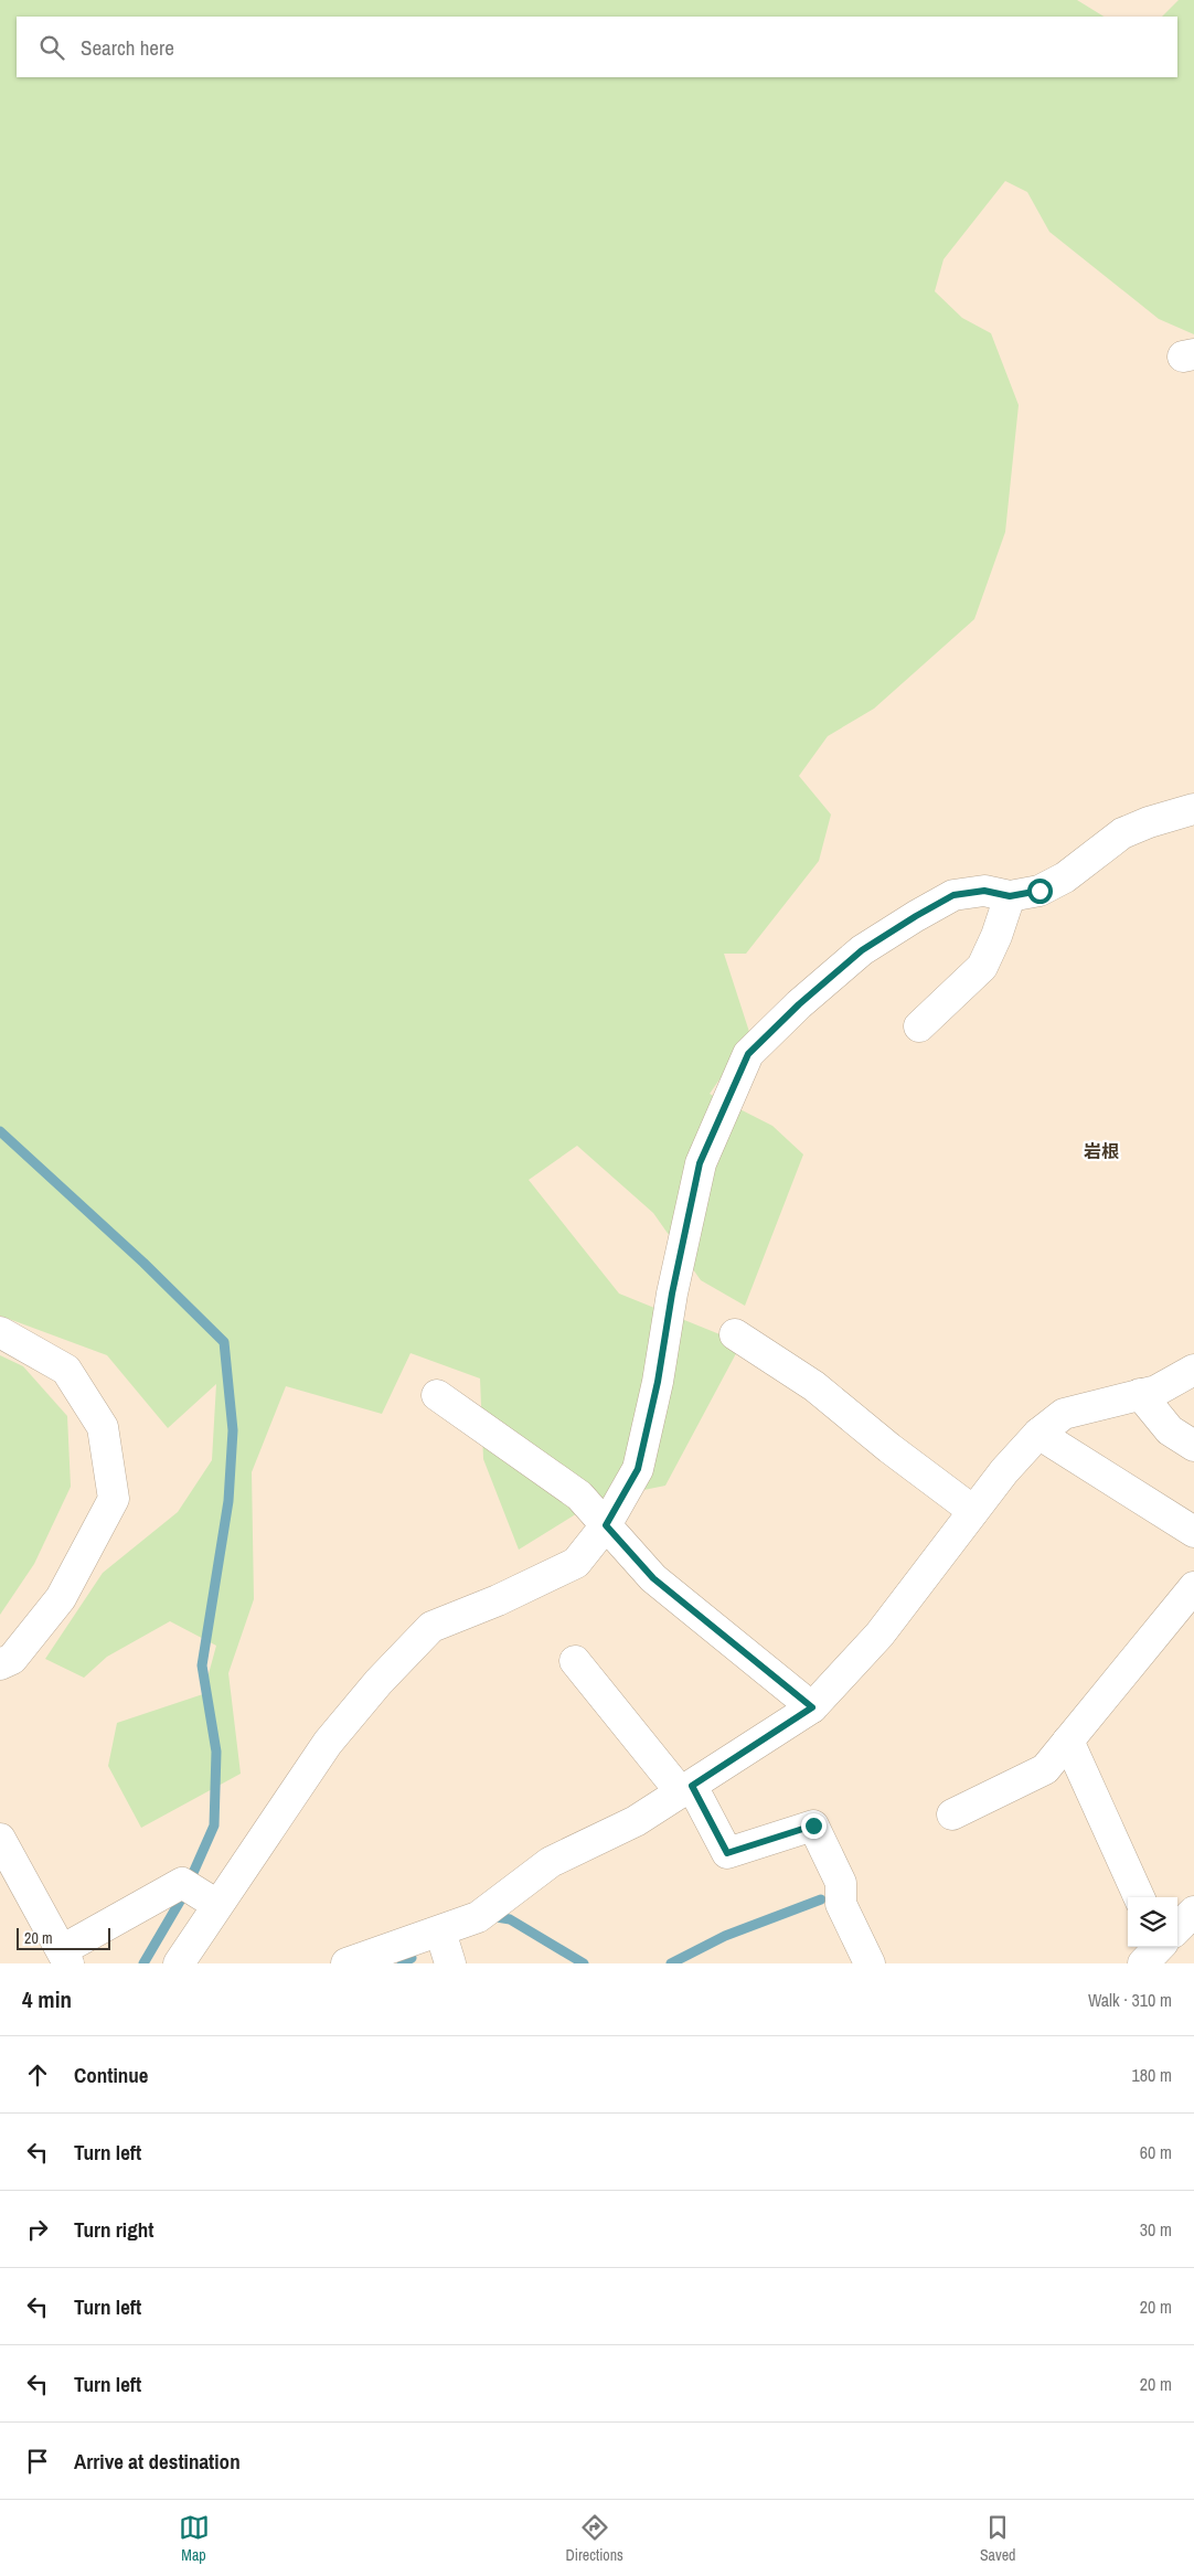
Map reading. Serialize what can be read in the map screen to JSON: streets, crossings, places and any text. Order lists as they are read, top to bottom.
{
  "districts": ["岩根"],
  "scale_bar": "20 m",
  "page": {
    "search": "Search here",
    "scale": "20 m",
    "heading": ["4 min", "Walk · 310 m"],
    "list": [
      ["Continue", "180 m"],
      ["Turn left", "60 m"],
      ["Turn right", "30 m"],
      ["Turn left", "20 m"],
      ["Turn left", "20 m"],
      "Arrive at destination"
    ],
    "nav": ["Map", "Directions", "Saved"]
  }
}
